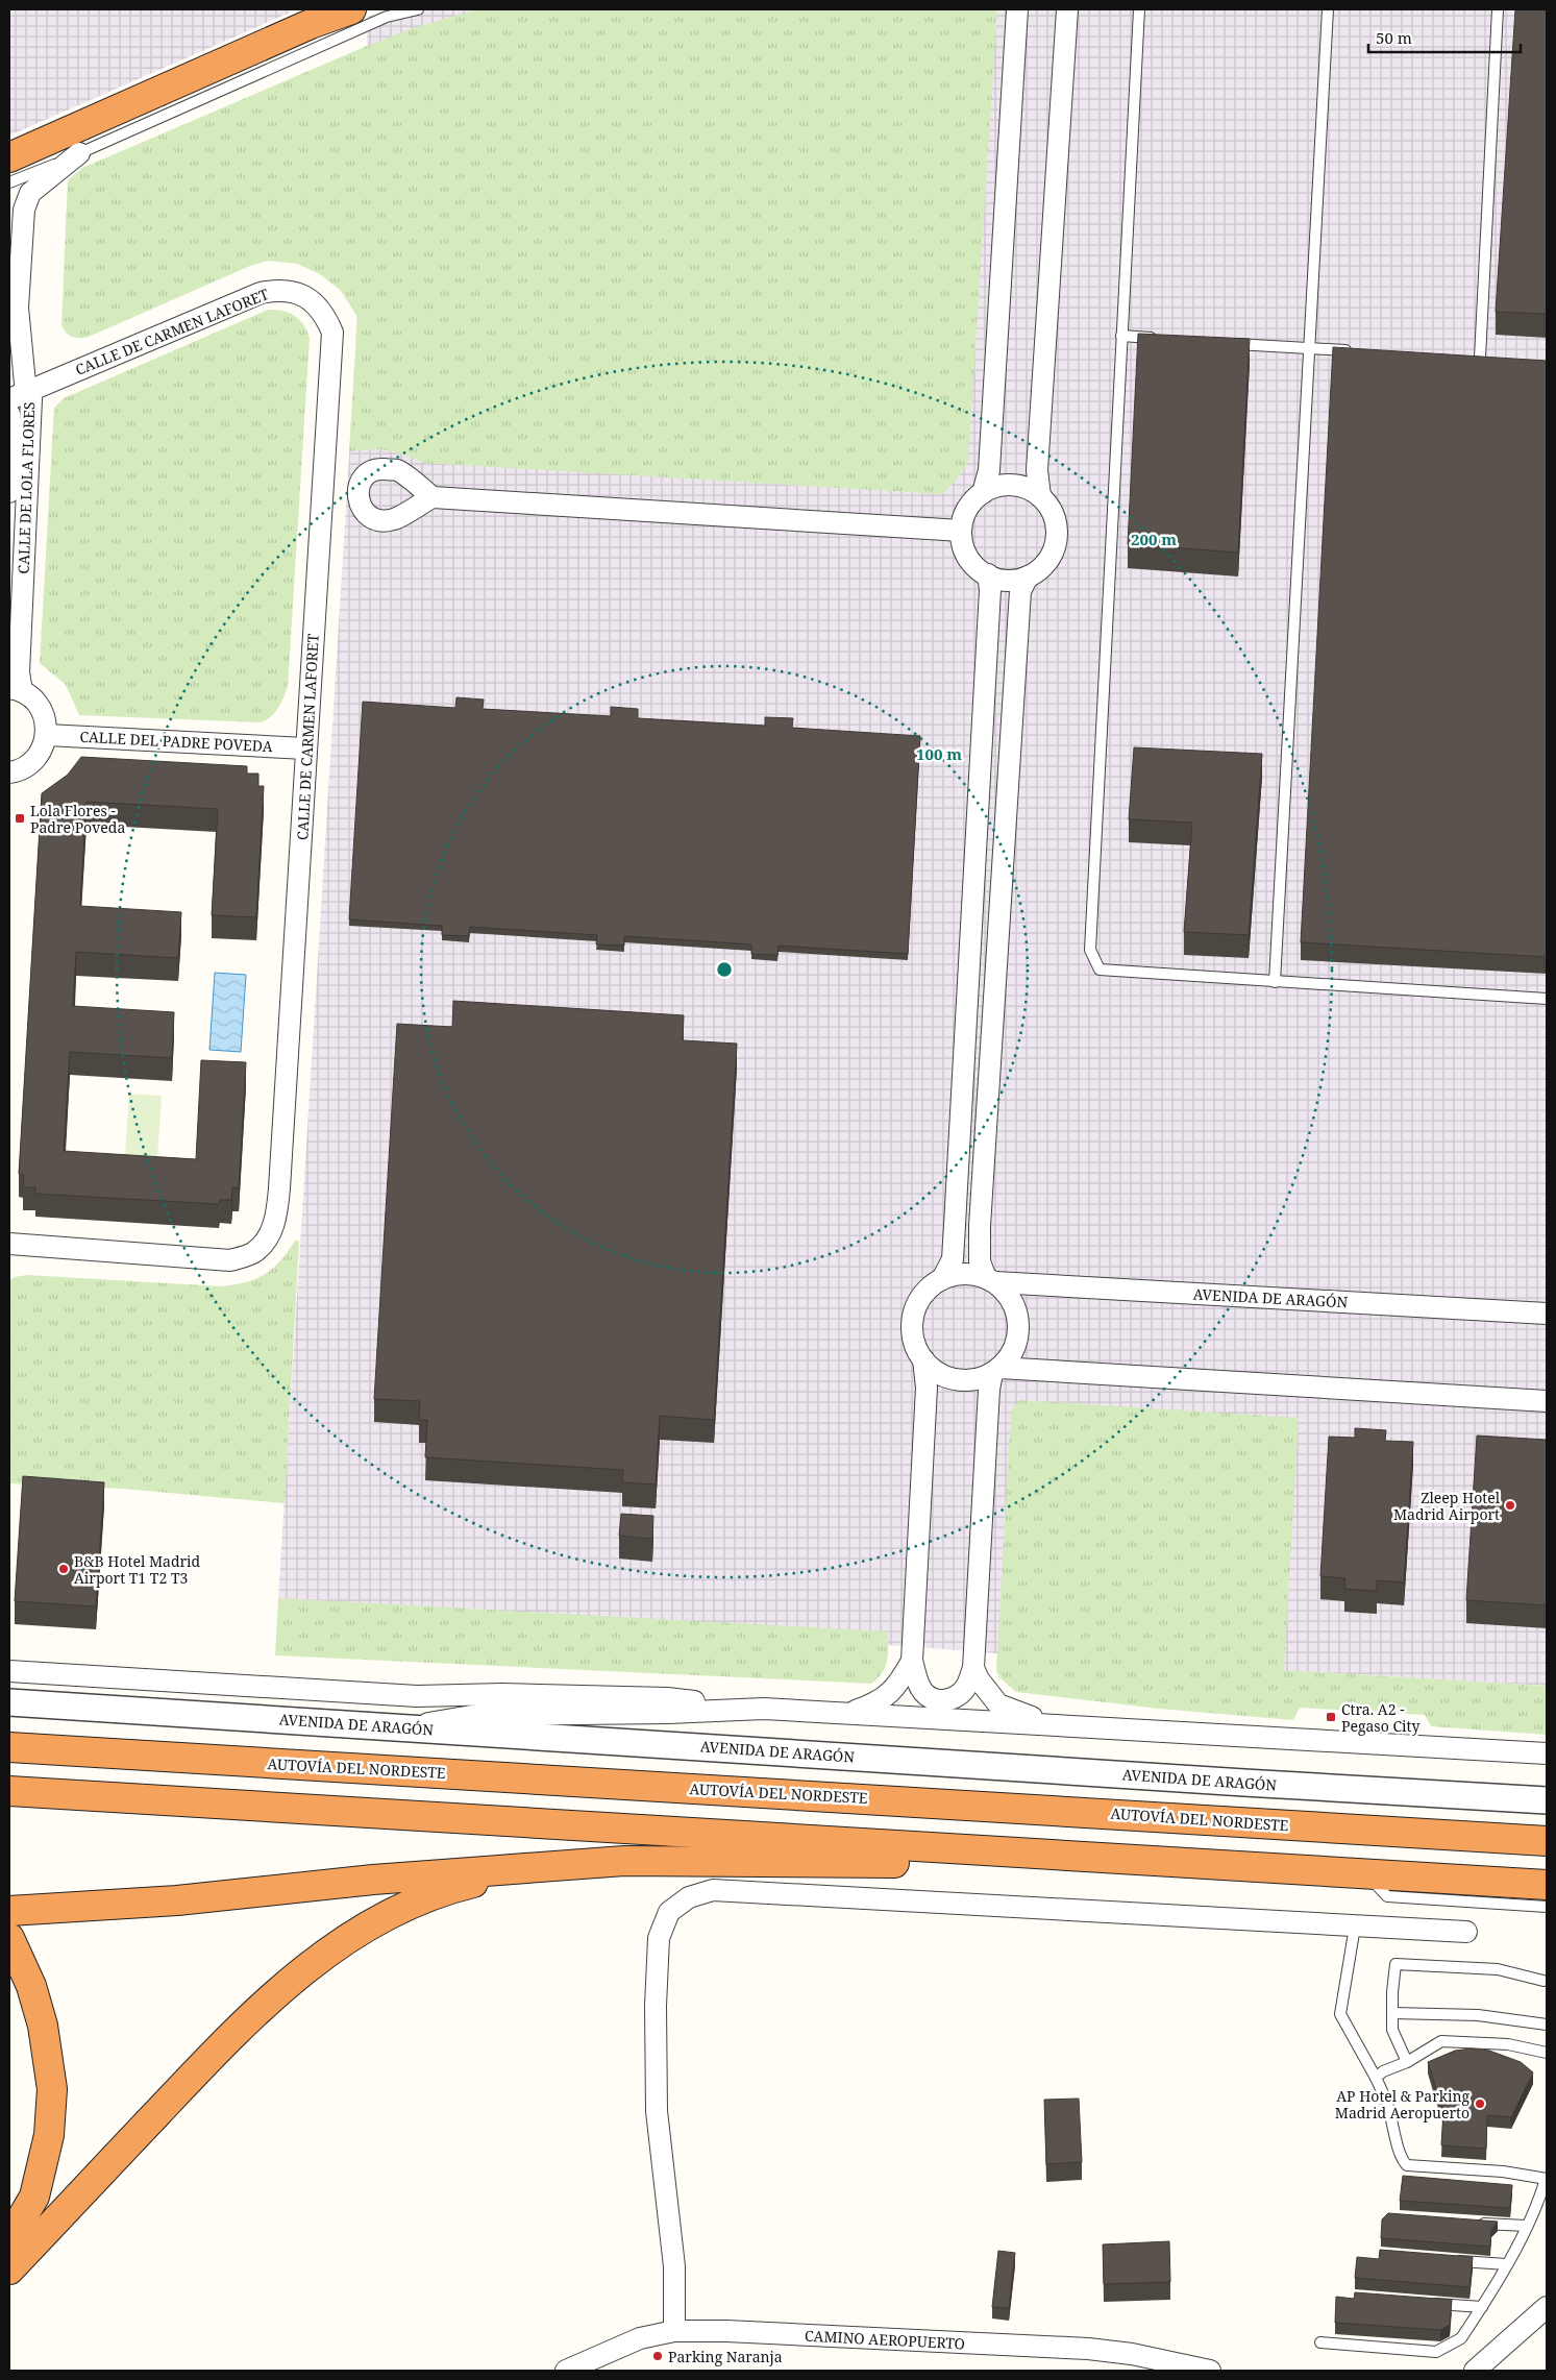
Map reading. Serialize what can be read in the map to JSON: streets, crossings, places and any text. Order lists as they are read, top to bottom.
{
  "streets": {
    "highway": ["AUTOVÍA DEL NORDESTE"],
    "street": [
      "CALLE DE CARMEN LAFORET",
      "CALLE DE LOLA FLORES",
      "CALLE DEL PADRE POVEDA",
      "AVENIDA DE ARAGÓN",
      "CAMINO AEROPUERTO"
    ]
  },
  "crossings": [
    ["CALLE DE CARMEN LAFORET", "CALLE DE LOLA FLORES"],
    ["CALLE DE CARMEN LAFORET", "CALLE DEL PADRE POVEDA"]
  ],
  "places": {
    "transit": ["Lola Flores - Padre Poveda", "Ctra. A2 - Pegaso City"],
    "other": [
      "Zleep Hotel Madrid Airport",
      "B&B Hotel Madrid Airport T1 T2 T3",
      "AP Hotel & Parking Madrid Aeropuerto",
      "Parking Naranja"
    ]
  },
  "scale_bar": "50 m",
  "rings": ["200 m", "100 m"]
}
